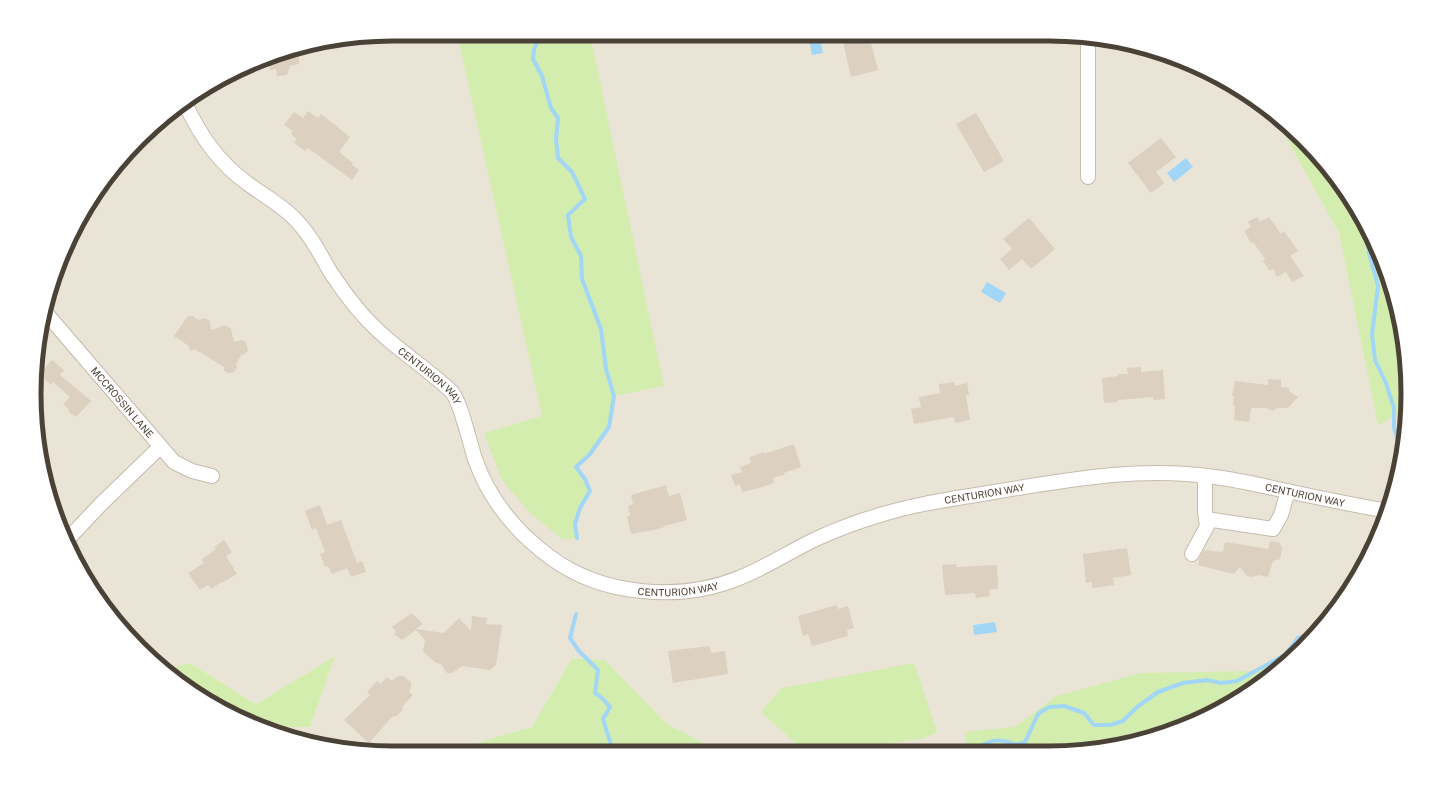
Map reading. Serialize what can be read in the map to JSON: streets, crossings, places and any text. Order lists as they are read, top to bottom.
{
  "streets": {
    "street": ["CENTURION WAY", "MCCROSSIN LANE"]
  }
}
